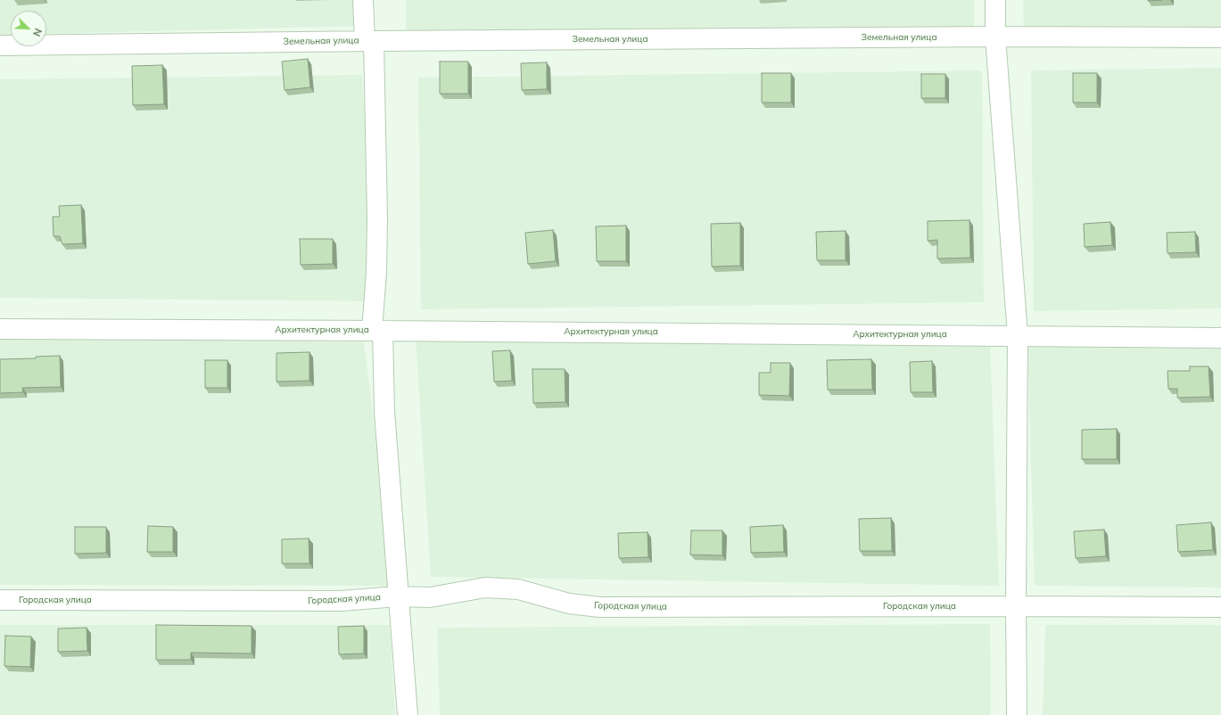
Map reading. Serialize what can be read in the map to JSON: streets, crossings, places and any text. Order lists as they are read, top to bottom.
{
  "streets": {
    "street": ["Земельная улица", "Архитектурная улица", "Городская улица"]
  },
  "north": "bottom right"
}
